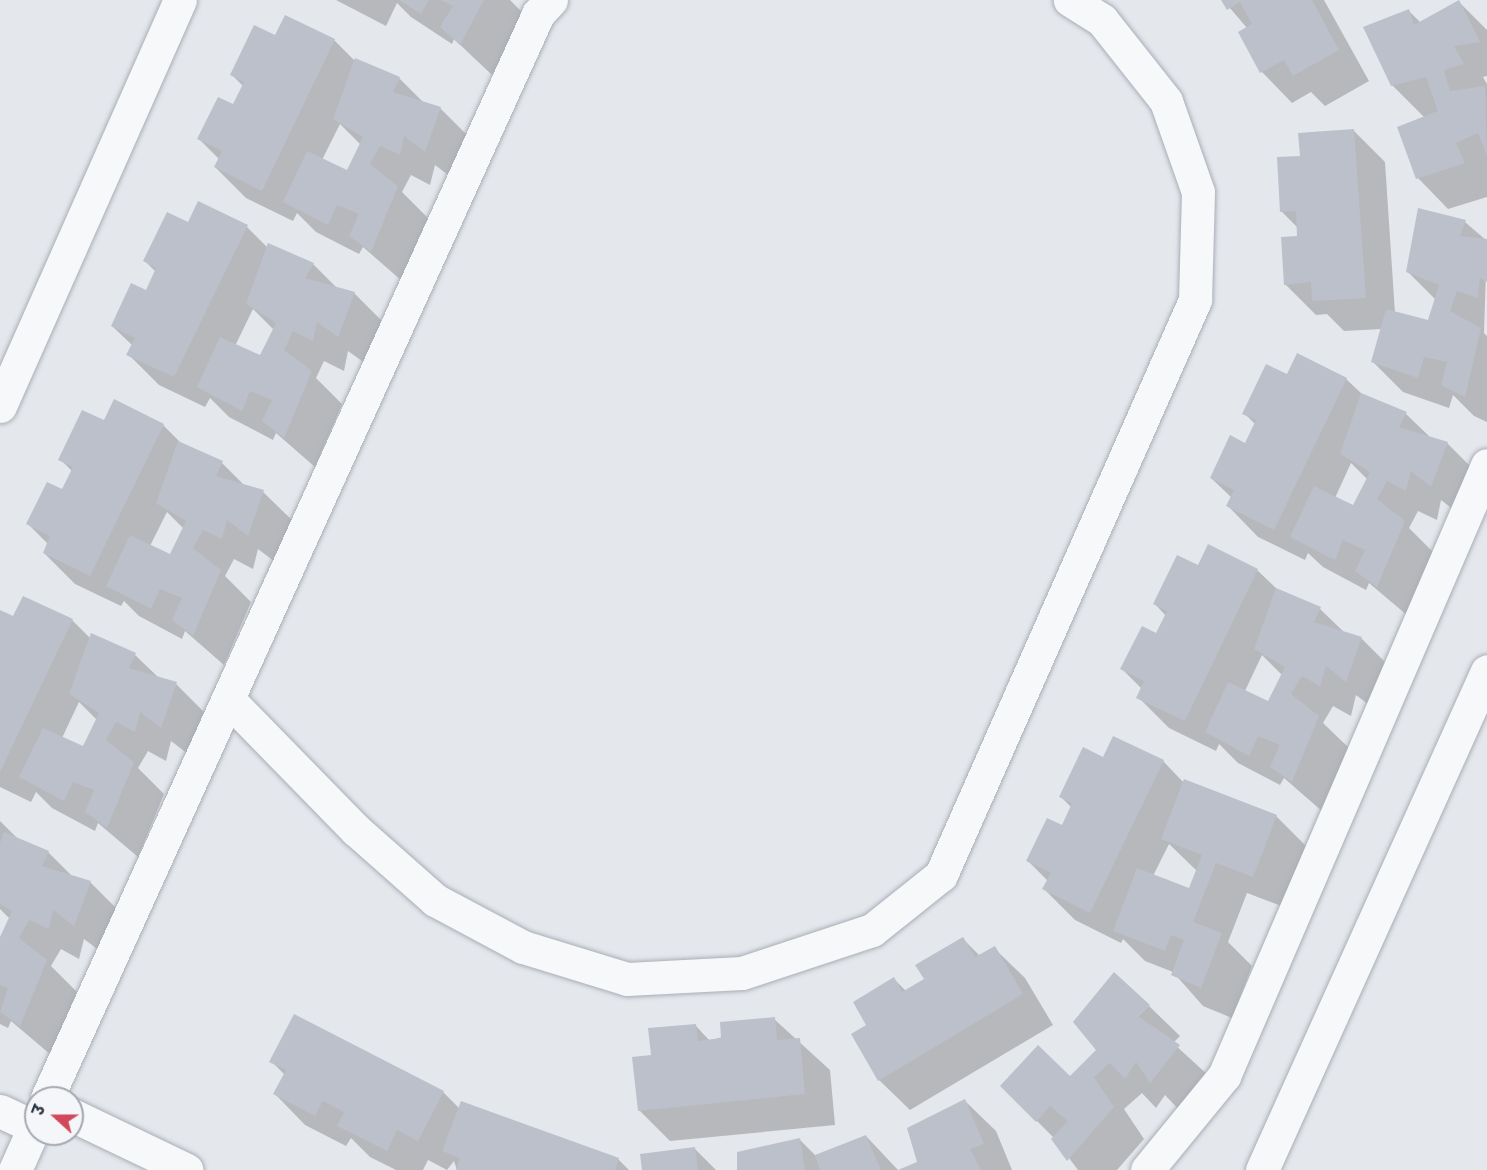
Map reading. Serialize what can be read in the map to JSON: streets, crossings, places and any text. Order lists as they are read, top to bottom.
{
  "north": "left"
}
